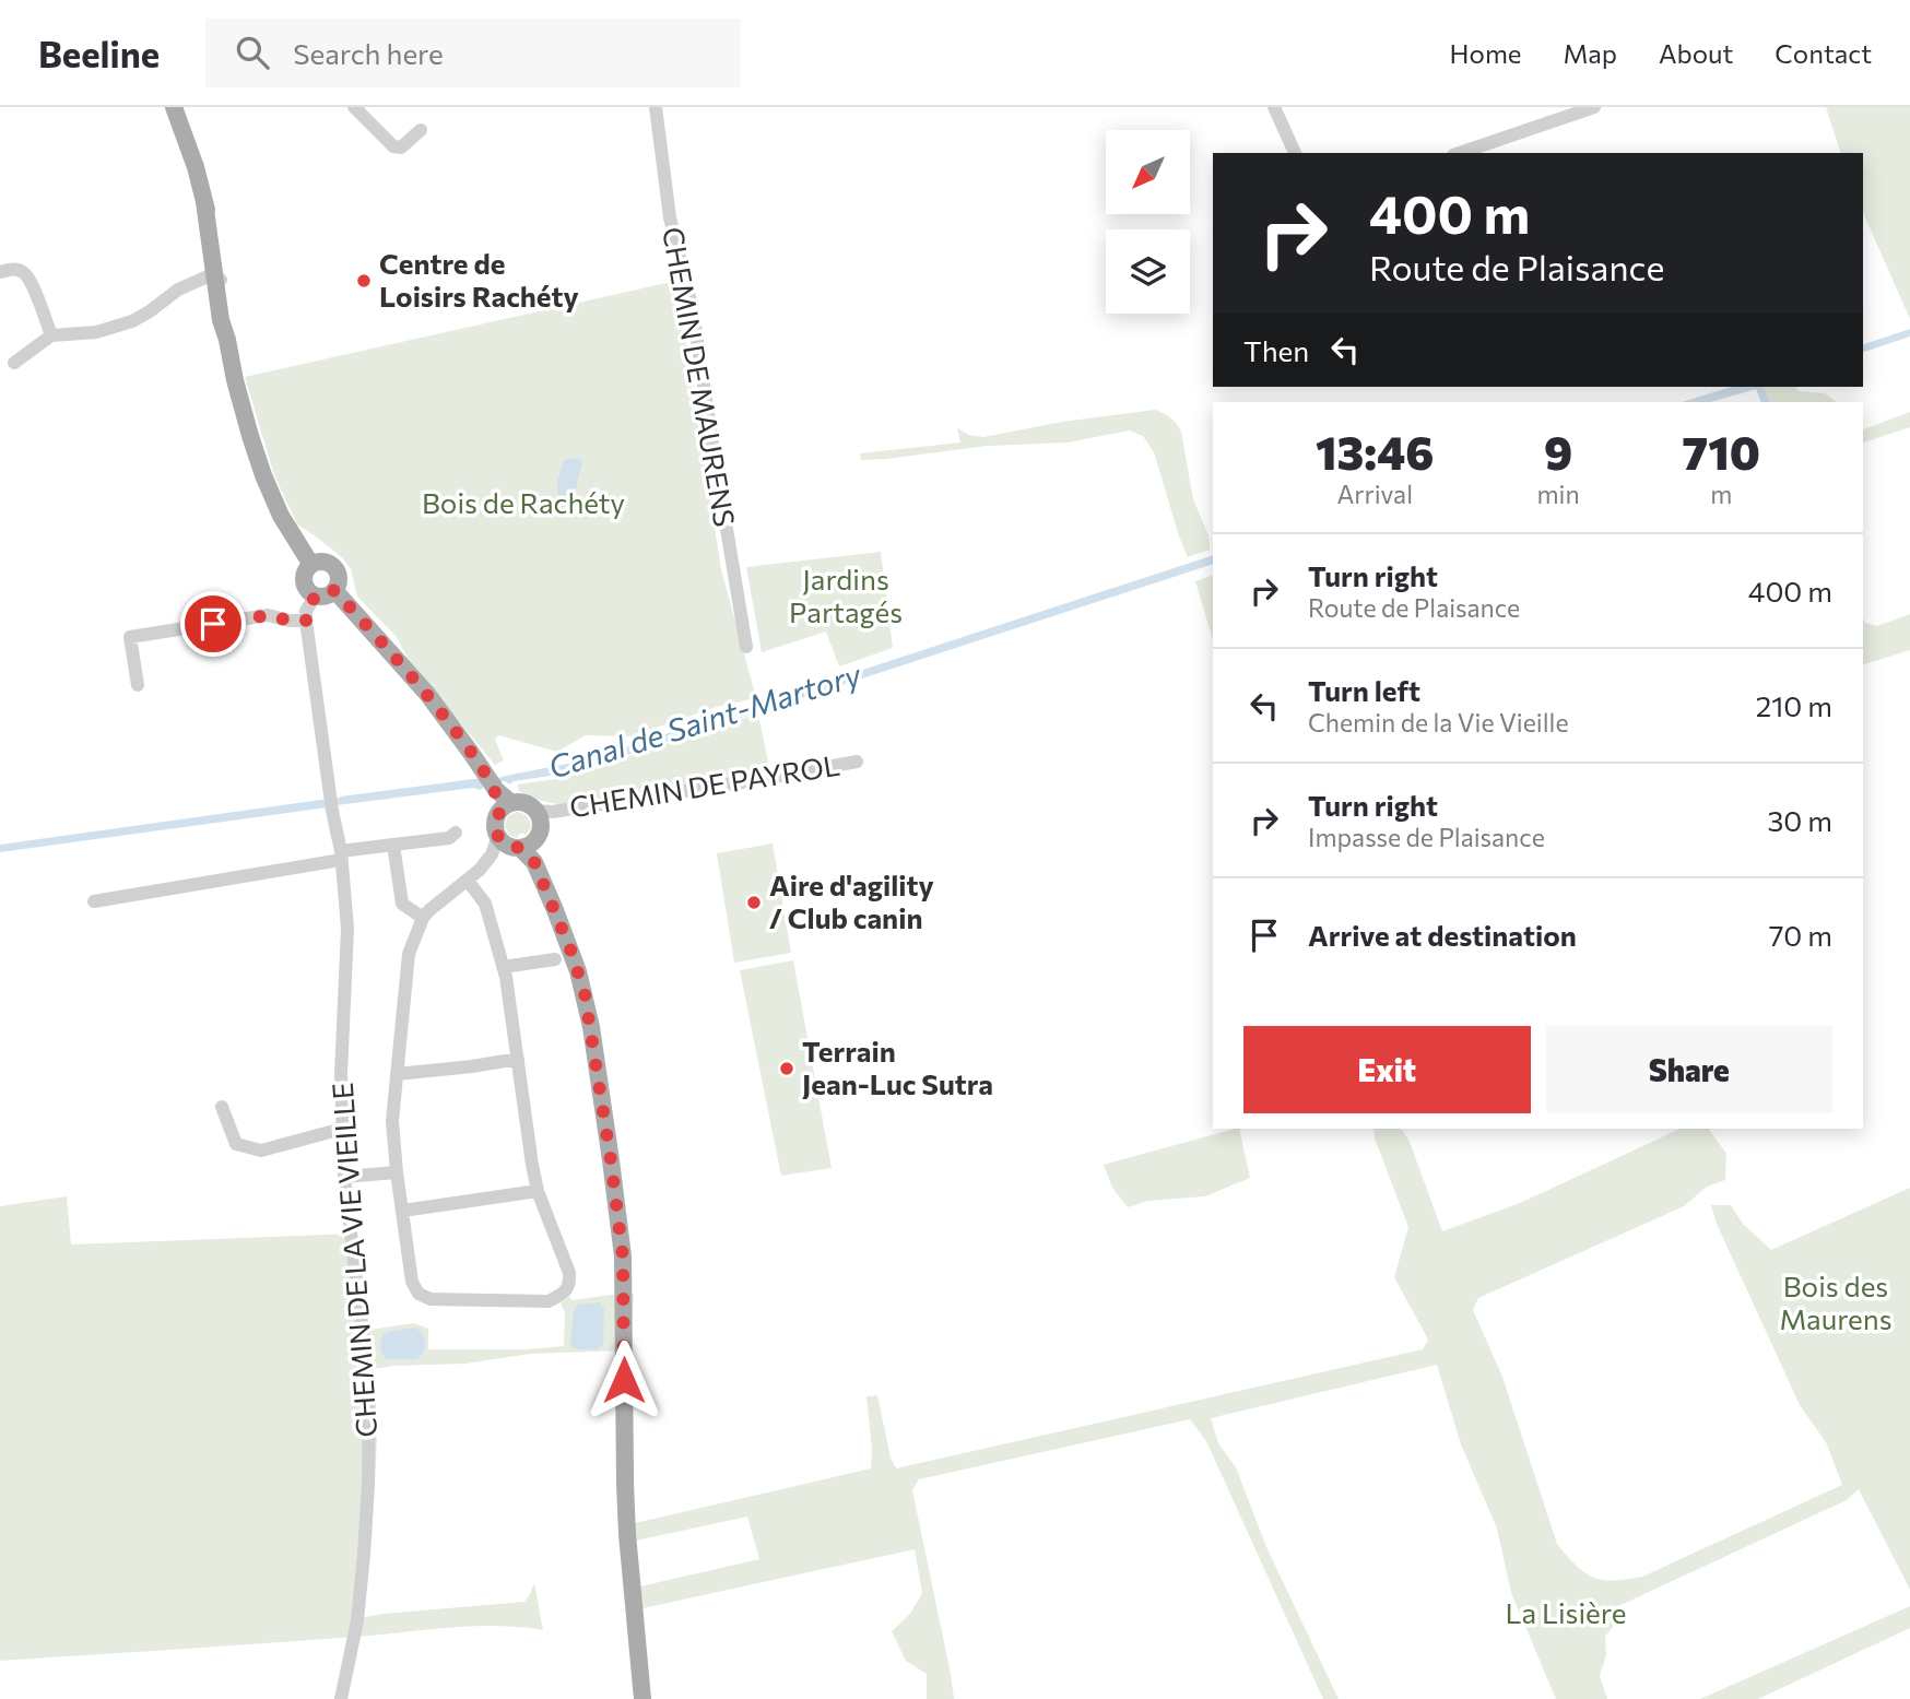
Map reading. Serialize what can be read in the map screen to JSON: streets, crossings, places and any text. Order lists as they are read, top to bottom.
{
  "streets": {
    "street": ["CHEMIN DE MAURENS", "CHEMIN DE PAYROL", "CHEMIN DE LA VIE VIEILLE"]
  },
  "water": ["Canal de Saint-Martory"],
  "parks": [
    "Bois de Rachéty",
    "Jardins Partagés",
    "Bois des Maurens",
    "La Lisière"
  ],
  "places": ["Centre de Loisirs Rachéty", "Aire d'agility / Club canin", "Terrain Jean-Luc Sutra"],
  "north": "bottom left",
  "page": {
    "header": "Beeline",
    "search": "Search here",
    "nav": [
      "Home",
      "Map",
      "About",
      "Contact"
    ],
    "turn": ["400 m", "Route de Plaisance"],
    "then": "Then",
    "eta": [
      "13:46",
      "Arrival",
      "9",
      "min",
      "710",
      "m"
    ],
    "list": [
      {
        "name": "Turn right",
        "note": "Route de Plaisance",
        "value": "400 m"
      },
      {
        "name": "Turn left",
        "note": "Chemin de la Vie Vieille",
        "value": "210 m"
      },
      {
        "name": "Turn right",
        "note": "Impasse de Plaisance",
        "value": "30 m"
      },
      {
        "name": "Arrive at destination",
        "value": "70 m"
      }
    ],
    "buttons": ["Exit", "Share"]
  }
}
